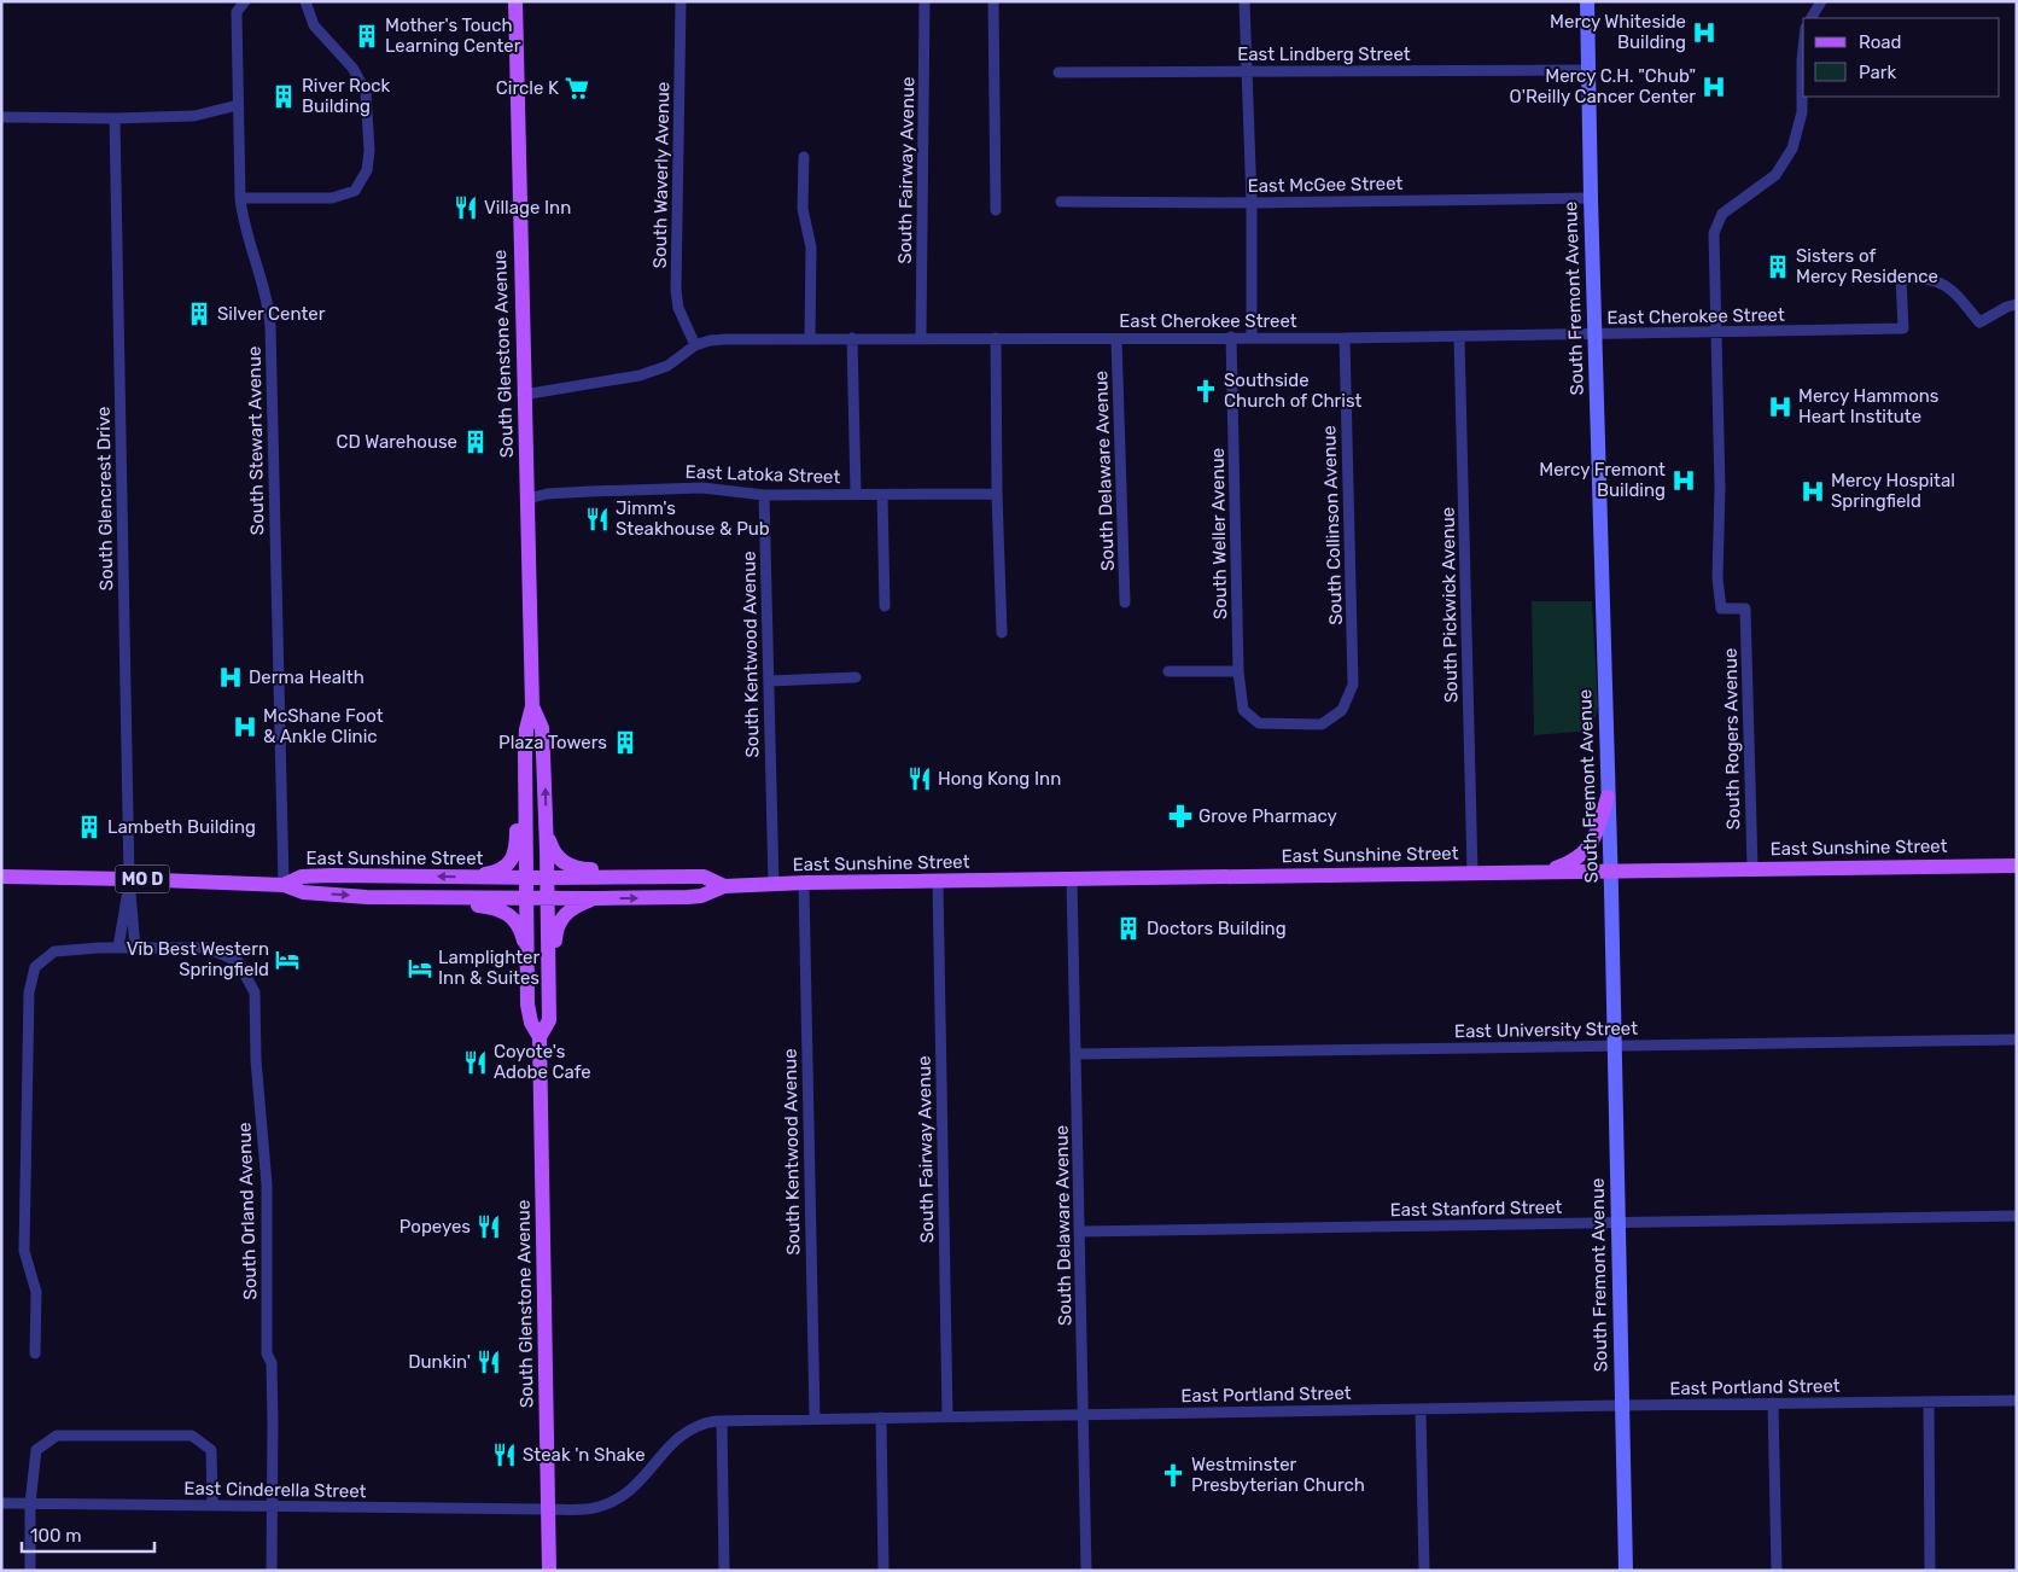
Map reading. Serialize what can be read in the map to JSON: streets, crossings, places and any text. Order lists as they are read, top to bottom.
{
  "streets": {
    "main road": [
      "South Fremont Avenue",
      "South Glenstone Avenue",
      "East Sunshine Street",
      "MO D"
    ],
    "street": [
      "East Lindberg Street",
      "South Fairway Avenue",
      "South Waverly Avenue",
      "East McGee Street",
      "East Cherokee Street",
      "South Stewart Avenue",
      "South Delaware Avenue",
      "East Latoka Street",
      "South Glencrest Drive",
      "South Collinson Avenue",
      "South Weller Avenue",
      "South Pickwick Avenue",
      "South Kentwood Avenue",
      "South Rogers Avenue",
      "East University Street",
      "East Stanford Street",
      "South Orland Avenue",
      "East Portland Street",
      "East Cinderella Street"
    ]
  },
  "crossings": [
    ["East Lindberg Street", "South Fremont Avenue"],
    ["South Fairway Avenue", "East Cherokee Street"],
    ["South Fairway Avenue", "East Sunshine Street"],
    ["South Fairway Avenue", "East Portland Street"],
    ["South Waverly Avenue", "East Cherokee Street"],
    ["East McGee Street", "South Fremont Avenue"],
    ["South Fremont Avenue", "East Cherokee Street"],
    ["South Fremont Avenue", "East Sunshine Street"],
    ["South Fremont Avenue", "East University Street"],
    ["South Fremont Avenue", "East Stanford Street"],
    ["South Fremont Avenue", "East Portland Street"],
    ["East Cherokee Street", "South Glenstone Avenue"],
    ["East Cherokee Street", "South Delaware Avenue"],
    ["East Cherokee Street", "South Collinson Avenue"],
    ["East Cherokee Street", "South Weller Avenue"],
    ["East Cherokee Street", "South Pickwick Avenue"],
    ["East Cherokee Street", "South Rogers Avenue"],
    ["South Glenstone Avenue", "East Latoka Street"],
    ["South Glenstone Avenue", "East Sunshine Street"],
    ["South Glenstone Avenue", "East Portland Street"],
    ["South Glenstone Avenue", "East Cinderella Street"],
    ["South Stewart Avenue", "East Sunshine Street"],
    ["South Delaware Avenue", "East Sunshine Street"],
    ["South Delaware Avenue", "East University Street"],
    ["South Delaware Avenue", "East Stanford Street"],
    ["South Delaware Avenue", "East Portland Street"],
    ["East Latoka Street", "South Kentwood Avenue"],
    ["South Glencrest Drive", "East Sunshine Street"],
    ["South Collinson Avenue", "South Weller Avenue"],
    ["South Pickwick Avenue", "East Sunshine Street"],
    ["South Kentwood Avenue", "East Sunshine Street"],
    ["South Kentwood Avenue", "East Portland Street"],
    ["South Rogers Avenue", "East Sunshine Street"],
    ["South Orland Avenue", "East Cinderella Street"],
    ["East Portland Street", "East Cinderella Street"]
  ],
  "places": {
    "hospital": [
      "Mercy Whiteside Building",
      "Mercy C.H. \"Chub\" O'Reilly Cancer Center",
      "Mercy Hammons Heart Institute",
      "Mercy Fremont Building",
      "Mercy Hospital Springfield",
      "Derma Health",
      "McShane Foot & Ankle Clinic"
    ],
    "building": [
      "Mother's Touch Learning Center",
      "River Rock Building",
      "Sisters of Mercy Residence",
      "Silver Center",
      "CD Warehouse",
      "Plaza Towers",
      "Lambeth Building",
      "Doctors Building"
    ],
    "supermarket": ["Circle K"],
    "restaurant": [
      "Village Inn",
      "Jimm's Steakhouse & Pub",
      "Hong Kong Inn",
      "Coyote's Adobe Cafe",
      "Popeyes",
      "Dunkin'",
      "Steak 'n Shake"
    ],
    "church": ["Southside Church of Christ", "Westminster Presbyterian Church"],
    "pharmacy": ["Grove Pharmacy"],
    "hotel": ["Vīb Best Western Springfield", "Lamplighter Inn & Suites"]
  },
  "legend": ["Road", "Park"],
  "scale_bar": "100 m"
}
